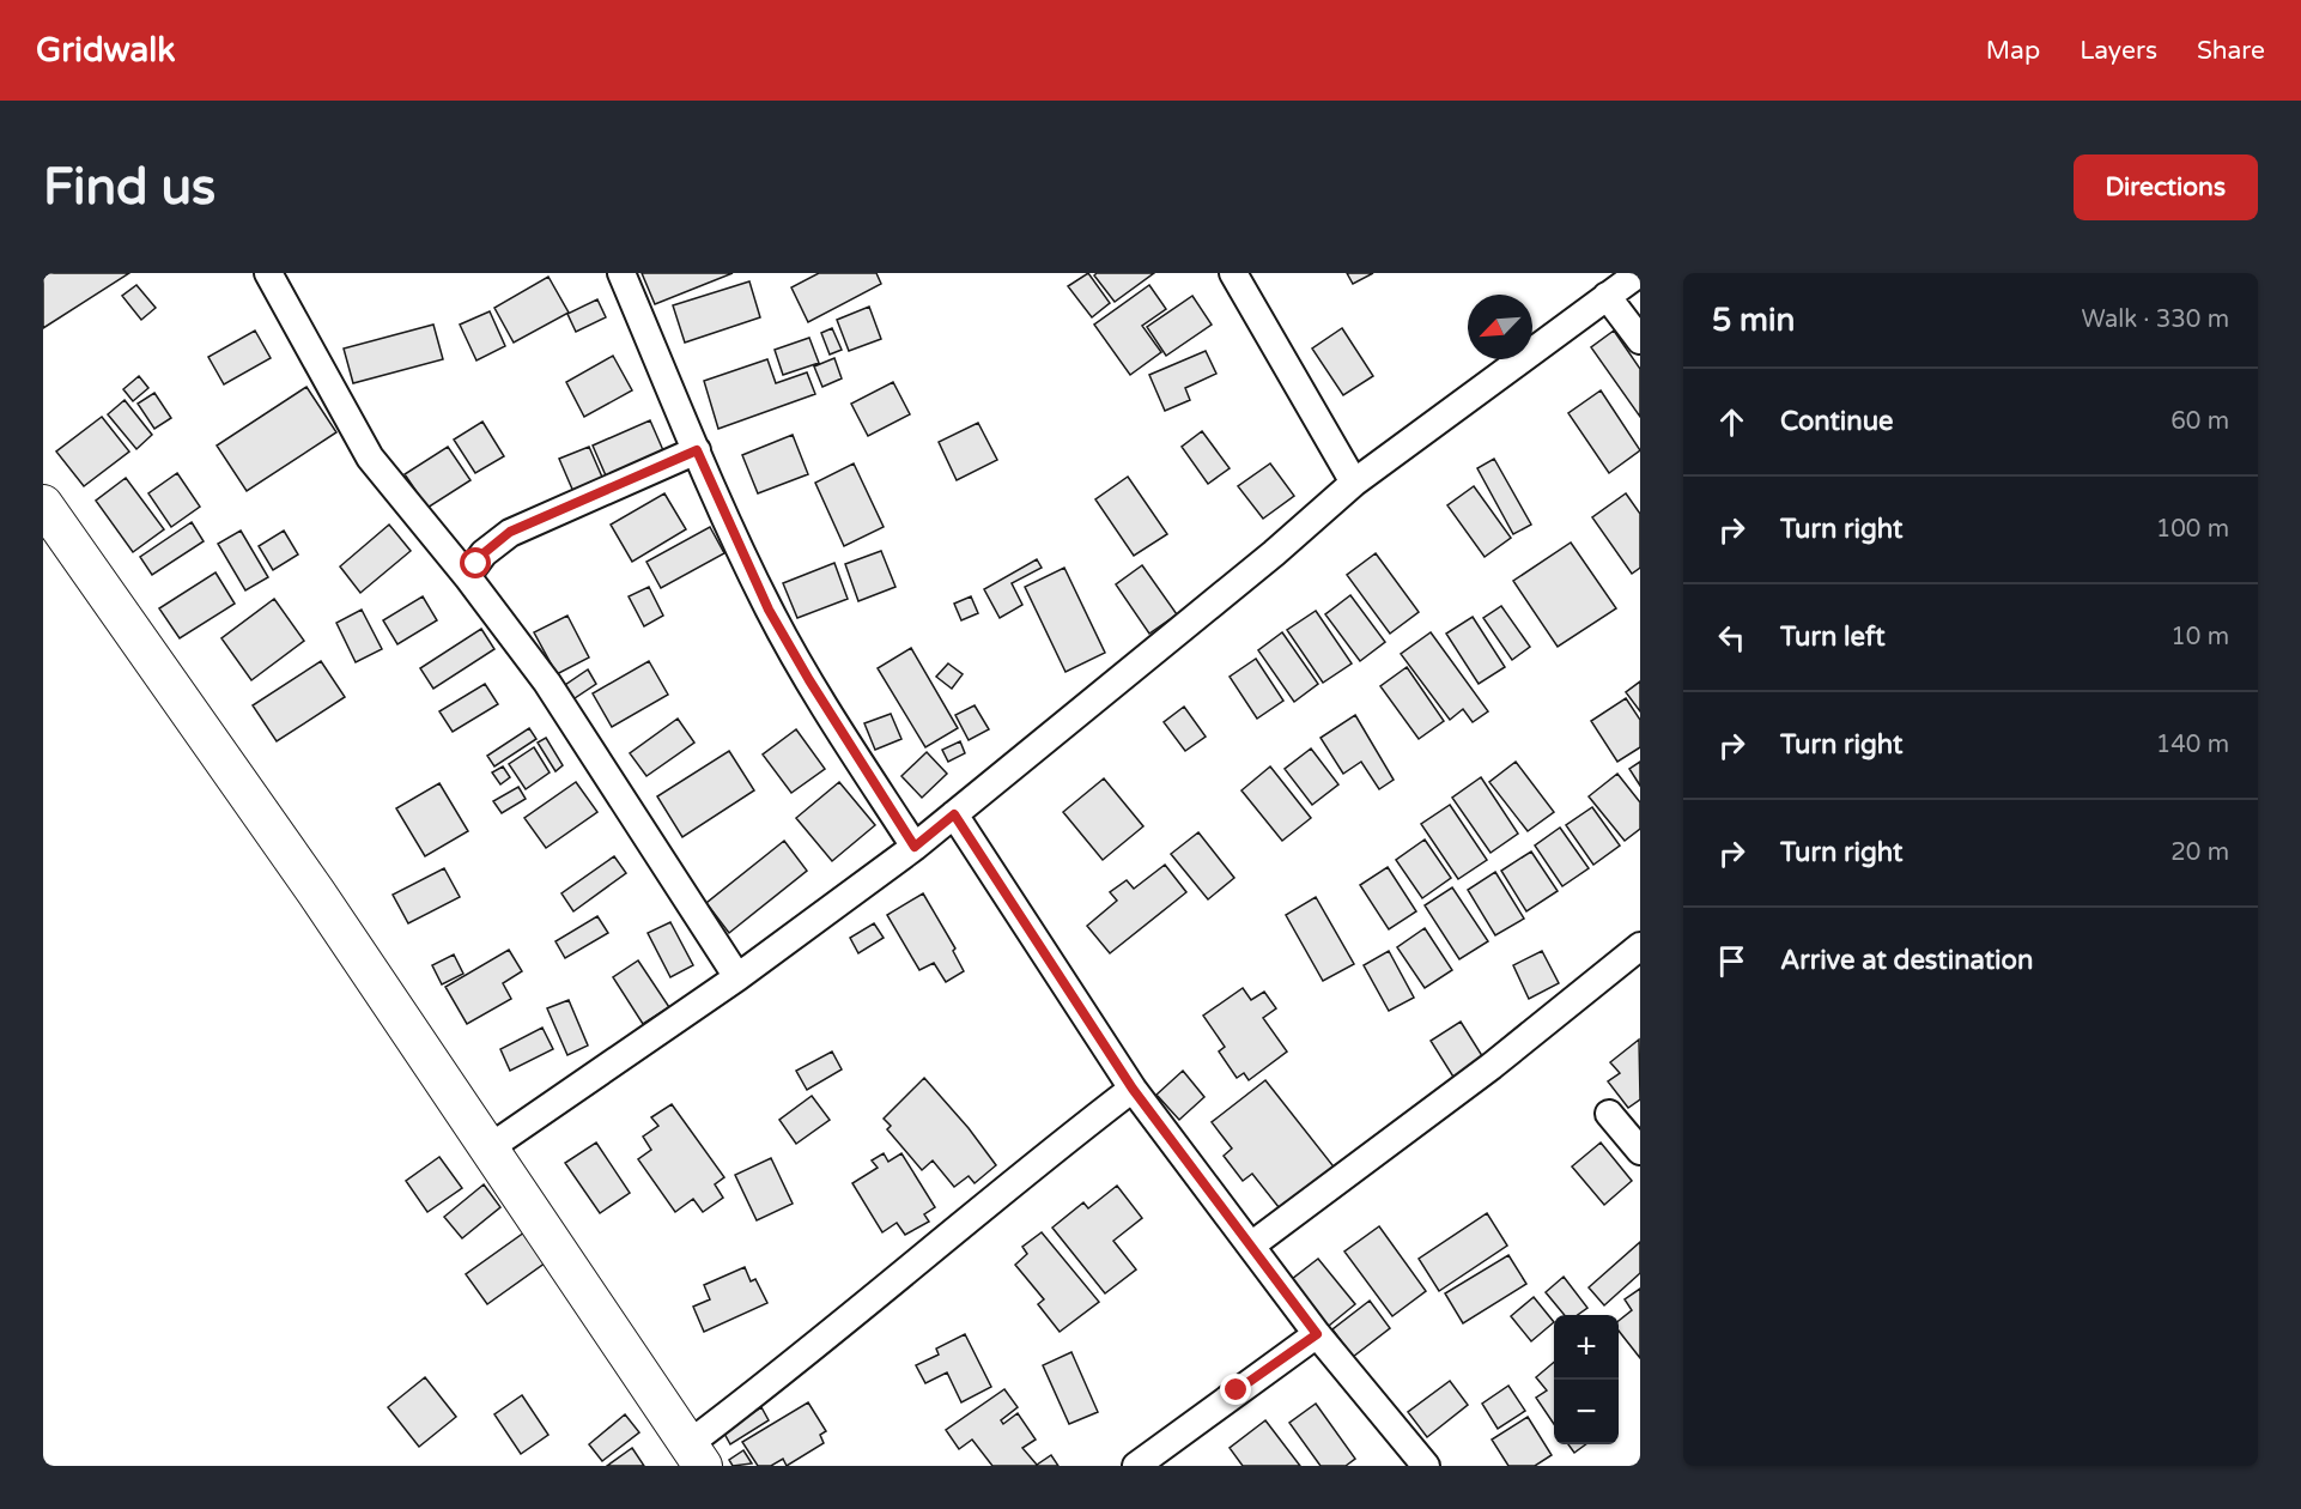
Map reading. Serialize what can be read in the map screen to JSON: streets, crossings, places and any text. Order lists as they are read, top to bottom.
{
  "north": "bottom left",
  "page": {
    "header": "Gridwalk",
    "nav": ["Map", "Layers", "Share"],
    "buttons": "Directions",
    "title": "Find us",
    "heading": ["5 min", "Walk · 330 m"],
    "list": [
      ["Continue", "60 m"],
      ["Turn right", "100 m"],
      ["Turn left", "10 m"],
      ["Turn right", "140 m"],
      ["Turn right", "20 m"],
      "Arrive at destination"
    ],
    "map_buttons": ["+", "−"]
  }
}
